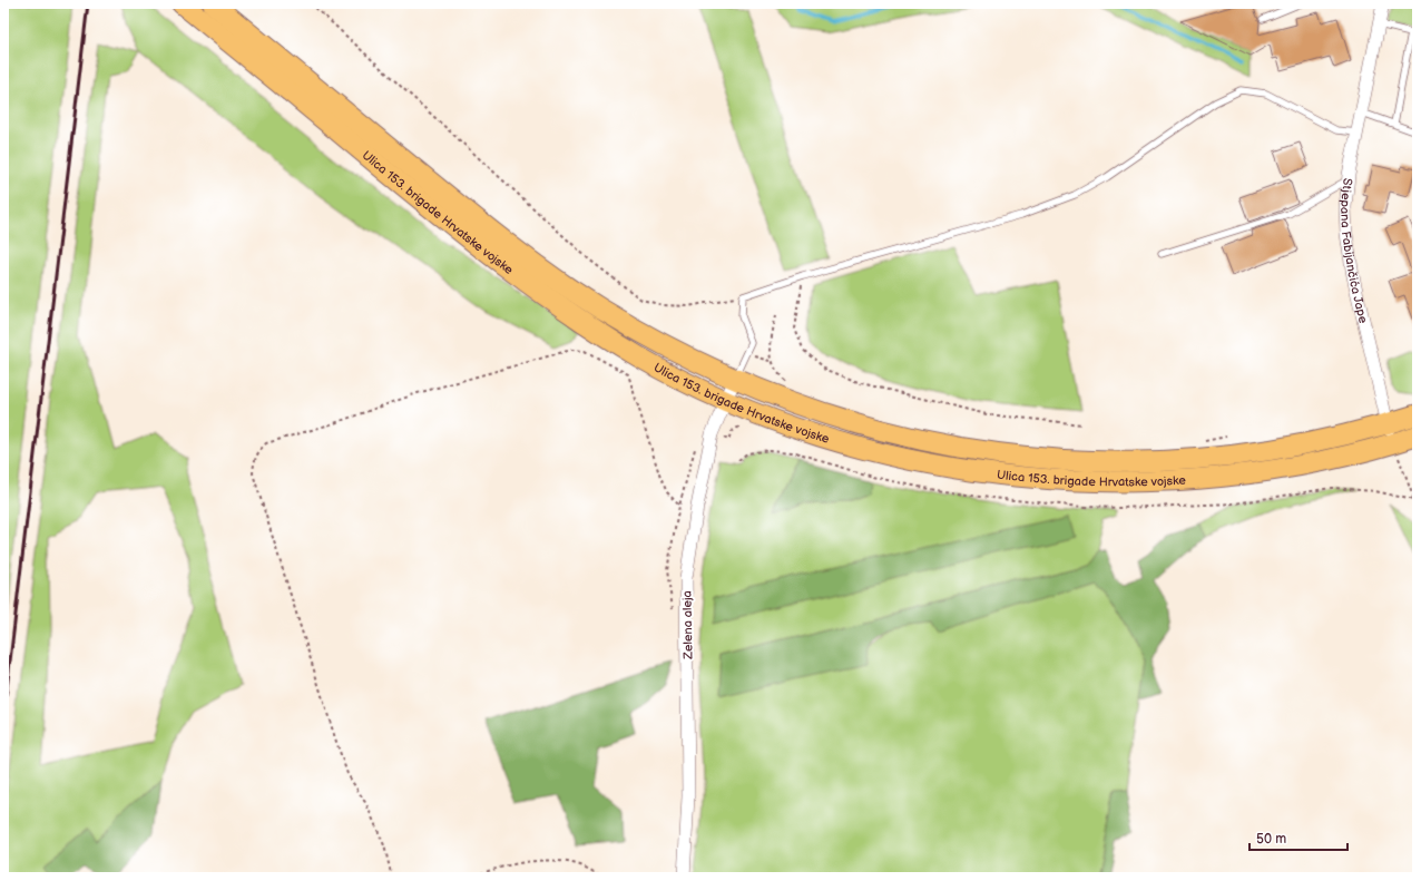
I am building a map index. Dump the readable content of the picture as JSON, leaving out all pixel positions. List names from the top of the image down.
{
  "streets": {
    "main road": ["Ulica 153. brigade Hrvatske vojske"],
    "street": ["Stjepana Fabijančića Jape", "Zelena aleja"]
  },
  "crossings": [
    ["Ulica 153. brigade Hrvatske vojske", "Stjepana Fabijančića Jape"],
    ["Ulica 153. brigade Hrvatske vojske", "Zelena aleja"]
  ],
  "scale_bar": "50 m"
}
